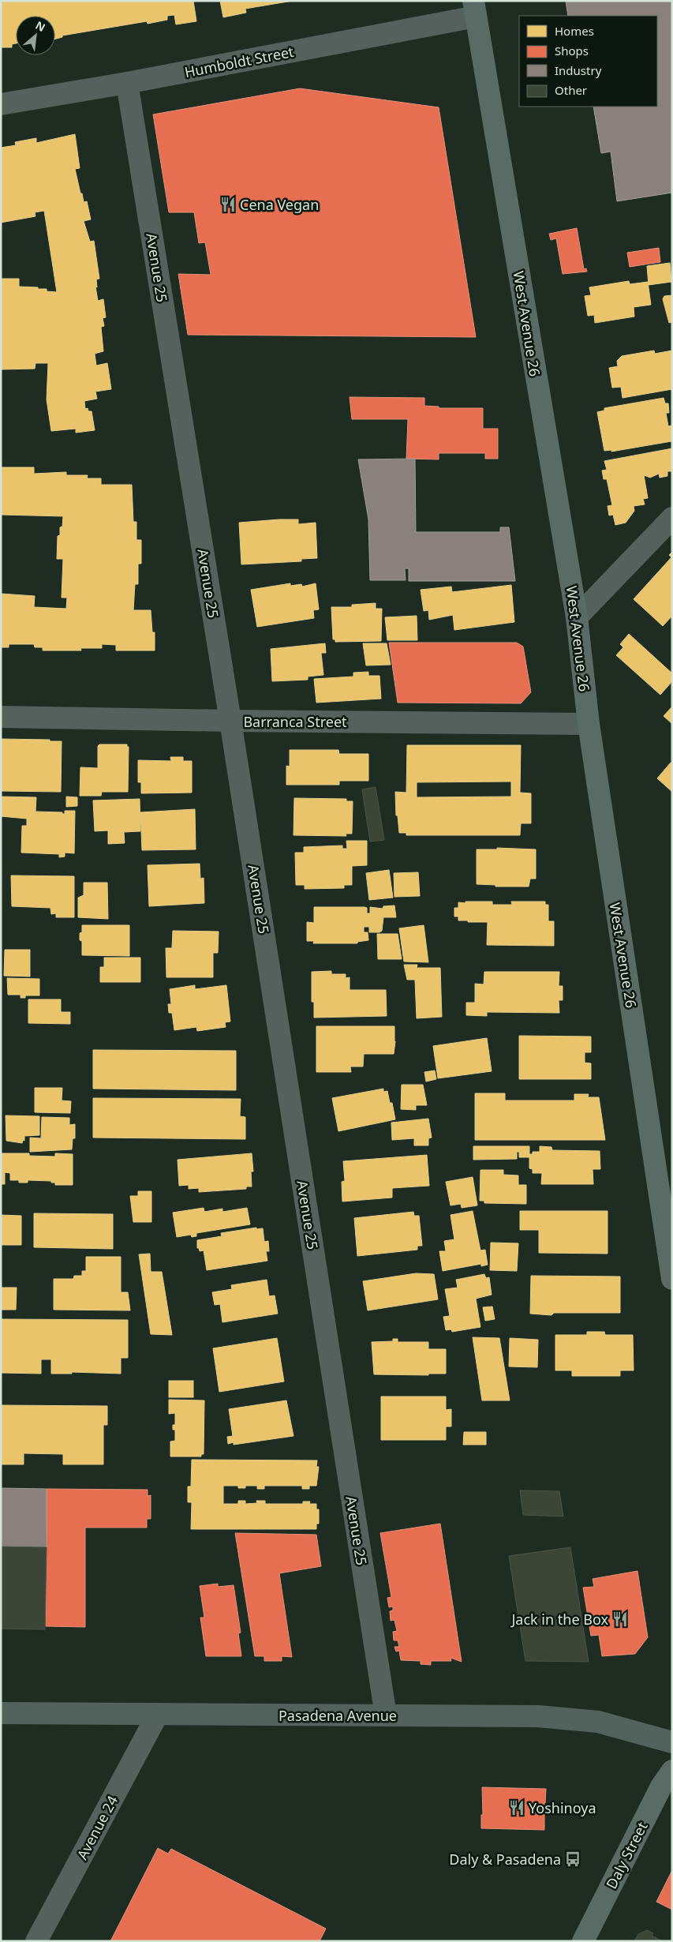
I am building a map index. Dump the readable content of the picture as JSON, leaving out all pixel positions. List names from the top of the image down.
{
  "streets": {
    "main road": ["West Avenue 26", "Pasadena Avenue", "Daly Street"],
    "street": [
      "Humboldt Street",
      "Avenue 25",
      "Barranca Street",
      "Avenue 24"
    ]
  },
  "crossings": [
    ["Humboldt Street", "Avenue 25"],
    ["Humboldt Street", "West Avenue 26"],
    ["Avenue 25", "Barranca Street"],
    ["Avenue 25", "Pasadena Avenue"],
    ["West Avenue 26", "Barranca Street"],
    ["Pasadena Avenue", "Avenue 24"]
  ],
  "places": {
    "restaurant": ["Cena Vegan", "Jack in the Box", "Yoshinoya"],
    "bus stop": ["Daly & Pasadena"]
  },
  "legend": [
    "Homes",
    "Shops",
    "Industry",
    "Other"
  ],
  "north": "top right"
}
